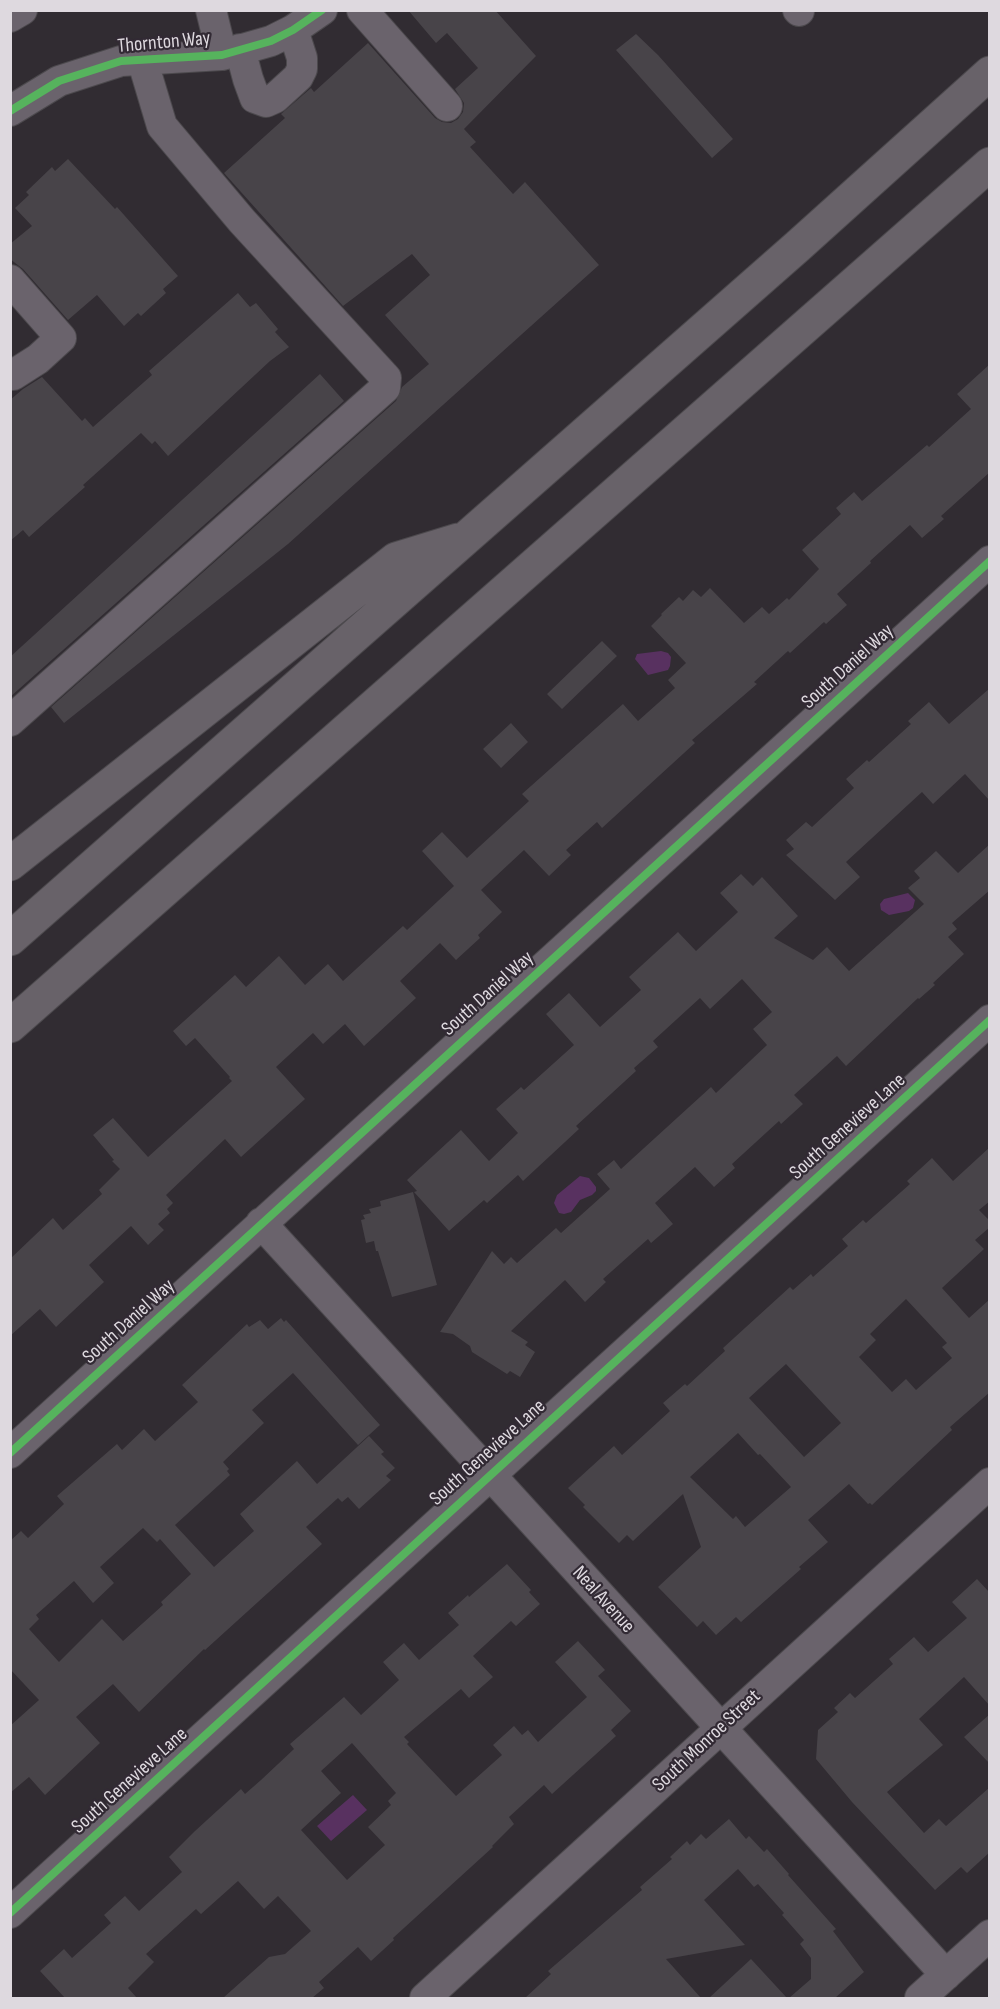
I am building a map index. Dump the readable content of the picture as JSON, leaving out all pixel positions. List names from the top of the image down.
{
  "streets": {
    "street": [
      "Thornton Way",
      "South Daniel Way",
      "South Genevieve Lane",
      "Neal Avenue",
      "South Monroe Street"
    ]
  },
  "crossings": [
    ["South Daniel Way", "Neal Avenue"],
    ["South Genevieve Lane", "Neal Avenue"],
    ["Neal Avenue", "South Monroe Street"]
  ]
}
